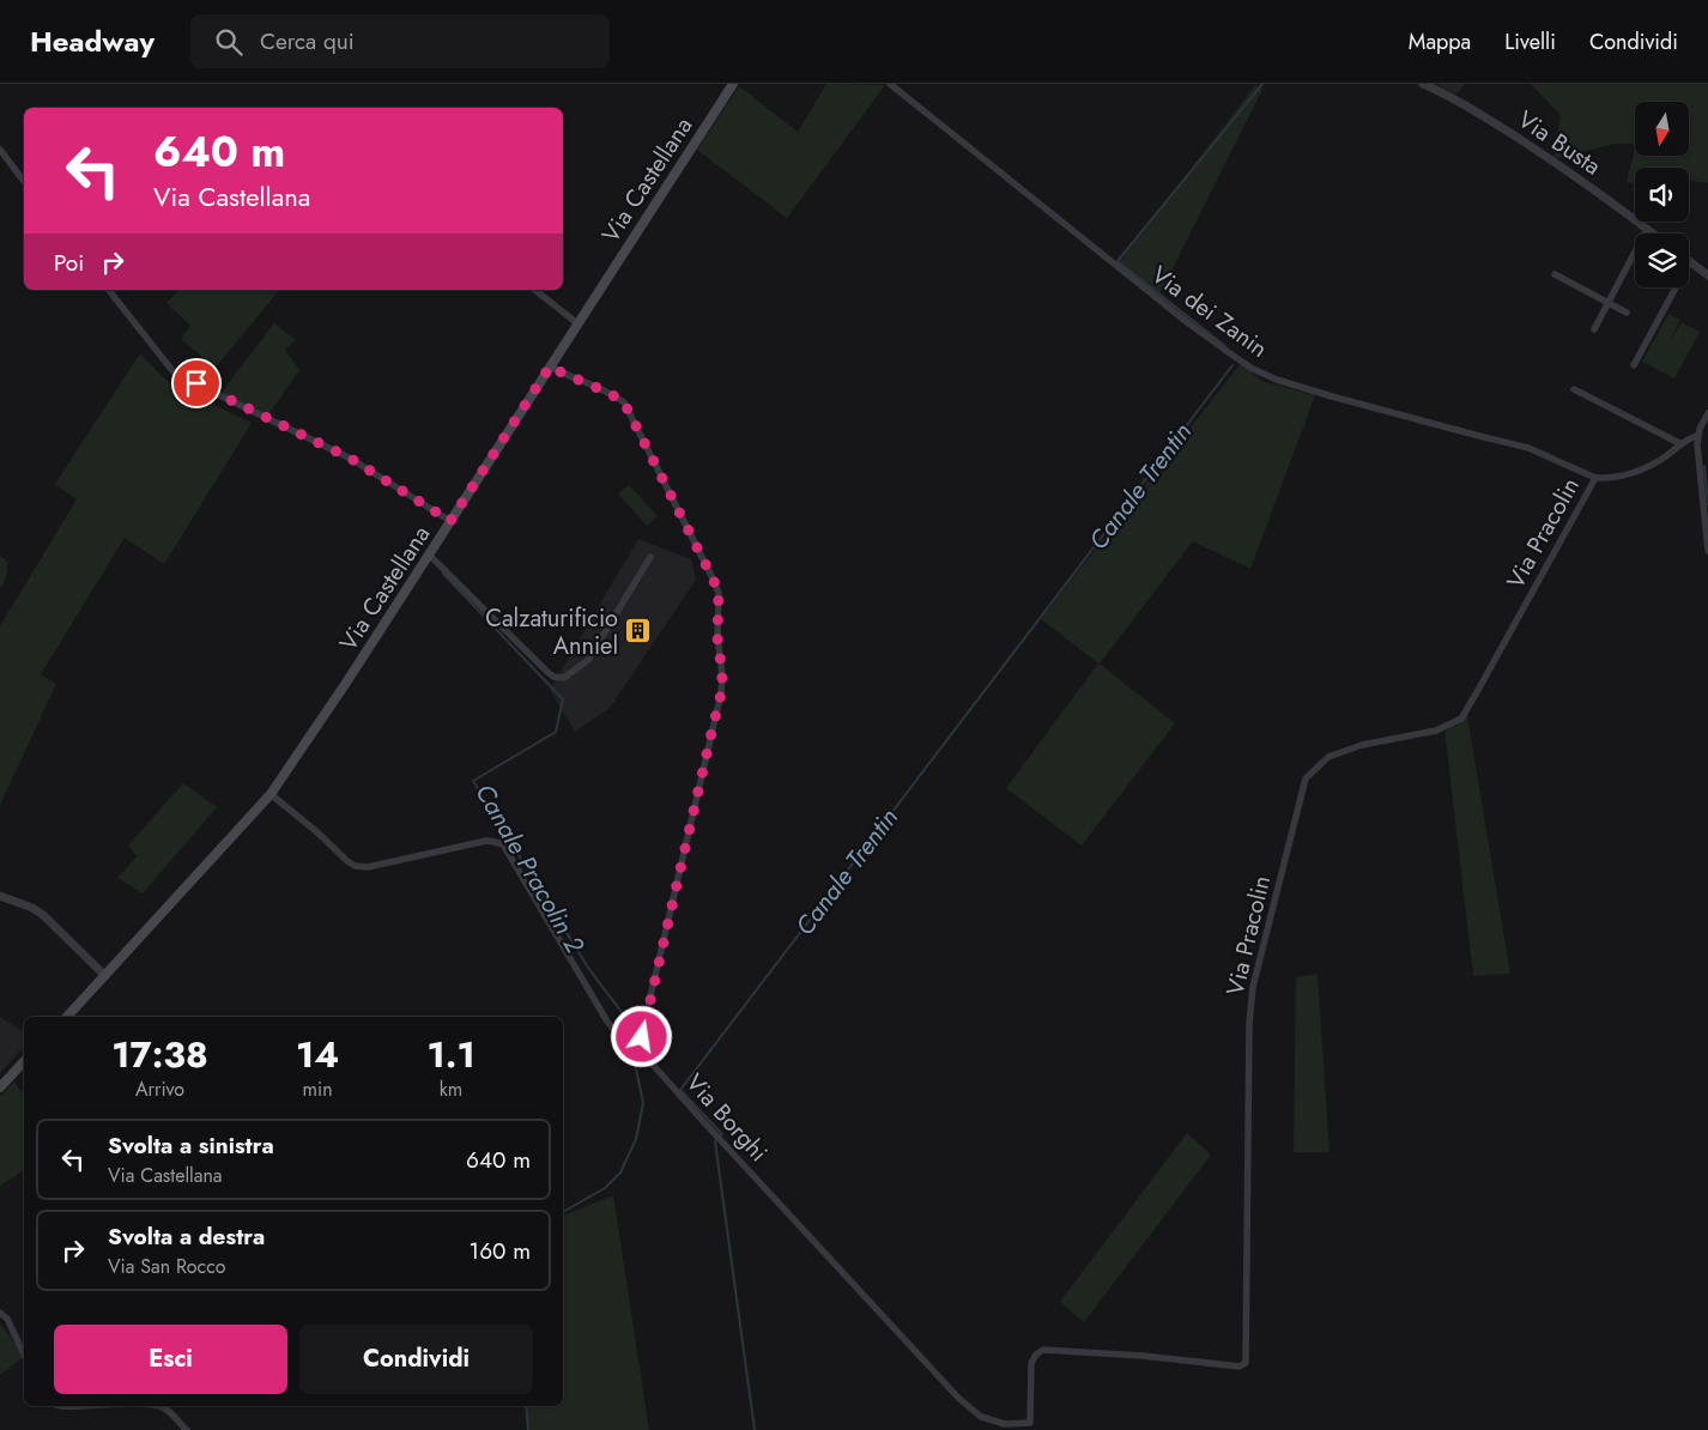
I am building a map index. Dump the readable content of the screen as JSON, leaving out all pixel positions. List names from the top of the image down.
{
  "streets": {
    "main road": ["Via Castellana"],
    "street": [
      "Via Busta",
      "Via dei Zanin",
      "Via Pracolin",
      "Via Borghi"
    ]
  },
  "crossings": [
    ["Via Castellana", "Via Borghi"],
    ["Via dei Zanin", "Via Pracolin"],
    ["Via Pracolin", "Via Borghi"]
  ],
  "water": ["Canale Trentin", "Canale Pracolin 2"],
  "places": {
    "building": ["Calzaturificio Anniel"]
  },
  "north": "bottom",
  "page": {
    "header": "Headway",
    "search": "Cerca qui",
    "nav": ["Mappa", "Livelli", "Condividi"],
    "turn": ["640 m", "Via Castellana"],
    "then": "Poi",
    "eta": [
      "17:38",
      "Arrivo",
      "14",
      "min",
      "1.1",
      "km"
    ],
    "list": [
      {
        "name": "Svolta a sinistra",
        "note": "Via Castellana",
        "value": "640 m"
      },
      {
        "name": "Svolta a destra",
        "note": "Via San Rocco",
        "value": "160 m"
      }
    ],
    "buttons": ["Esci", "Condividi"]
  }
}
